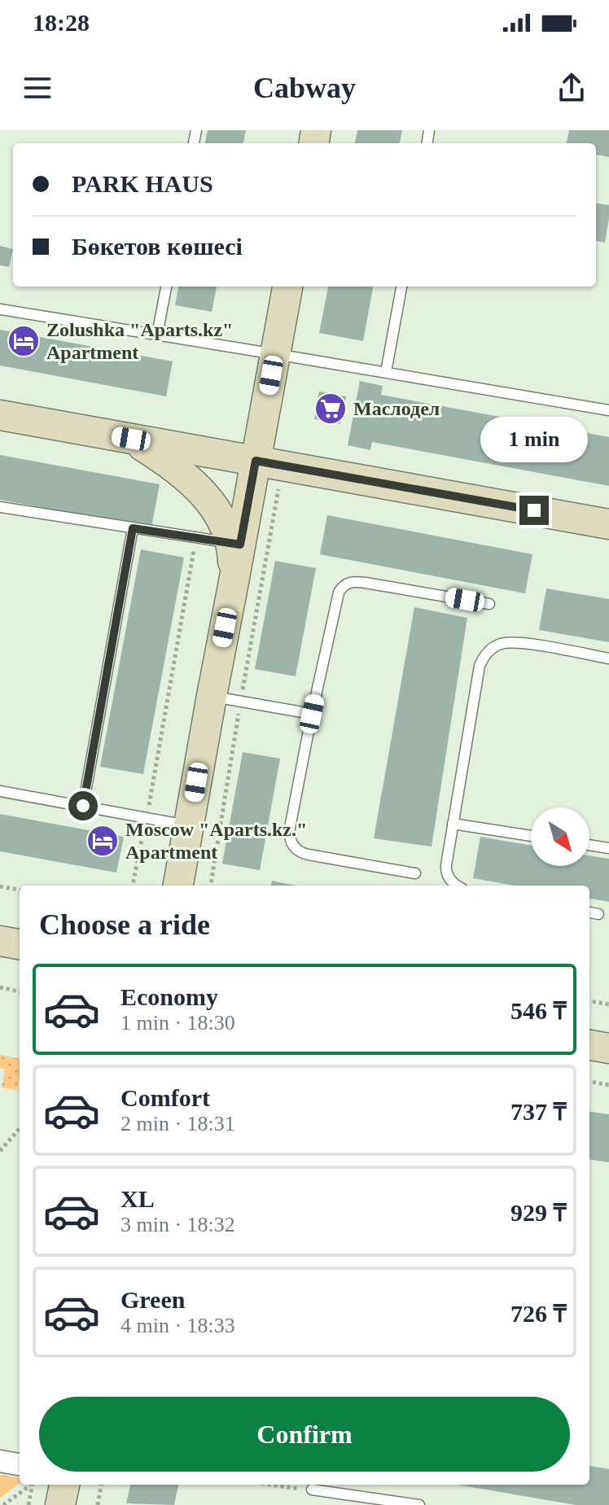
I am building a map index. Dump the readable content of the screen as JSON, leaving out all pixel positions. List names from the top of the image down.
{
  "places": {
    "hotel": ["Zolushka \"Aparts.kz\" Apartment", "Moscow \"Aparts.kz.\" Apartment"],
    "supermarket": ["Маслодел"]
  },
  "north": "bottom right",
  "page": {
    "status": "18:28",
    "header": "Cabway",
    "banner": ["PARK HAUS", "Бөкетов көшесі"],
    "bubble": "1 min",
    "heading": "Choose a ride",
    "list": [
      {
        "name": "Economy",
        "note": "1 min · 18:30",
        "value": "546 ₸"
      },
      {
        "name": "Comfort",
        "note": "2 min · 18:31",
        "value": "737 ₸"
      },
      {
        "name": "XL",
        "note": "3 min · 18:32",
        "value": "929 ₸"
      },
      {
        "name": "Green",
        "note": "4 min · 18:33",
        "value": "726 ₸"
      }
    ],
    "buttons": "Confirm"
  }
}
